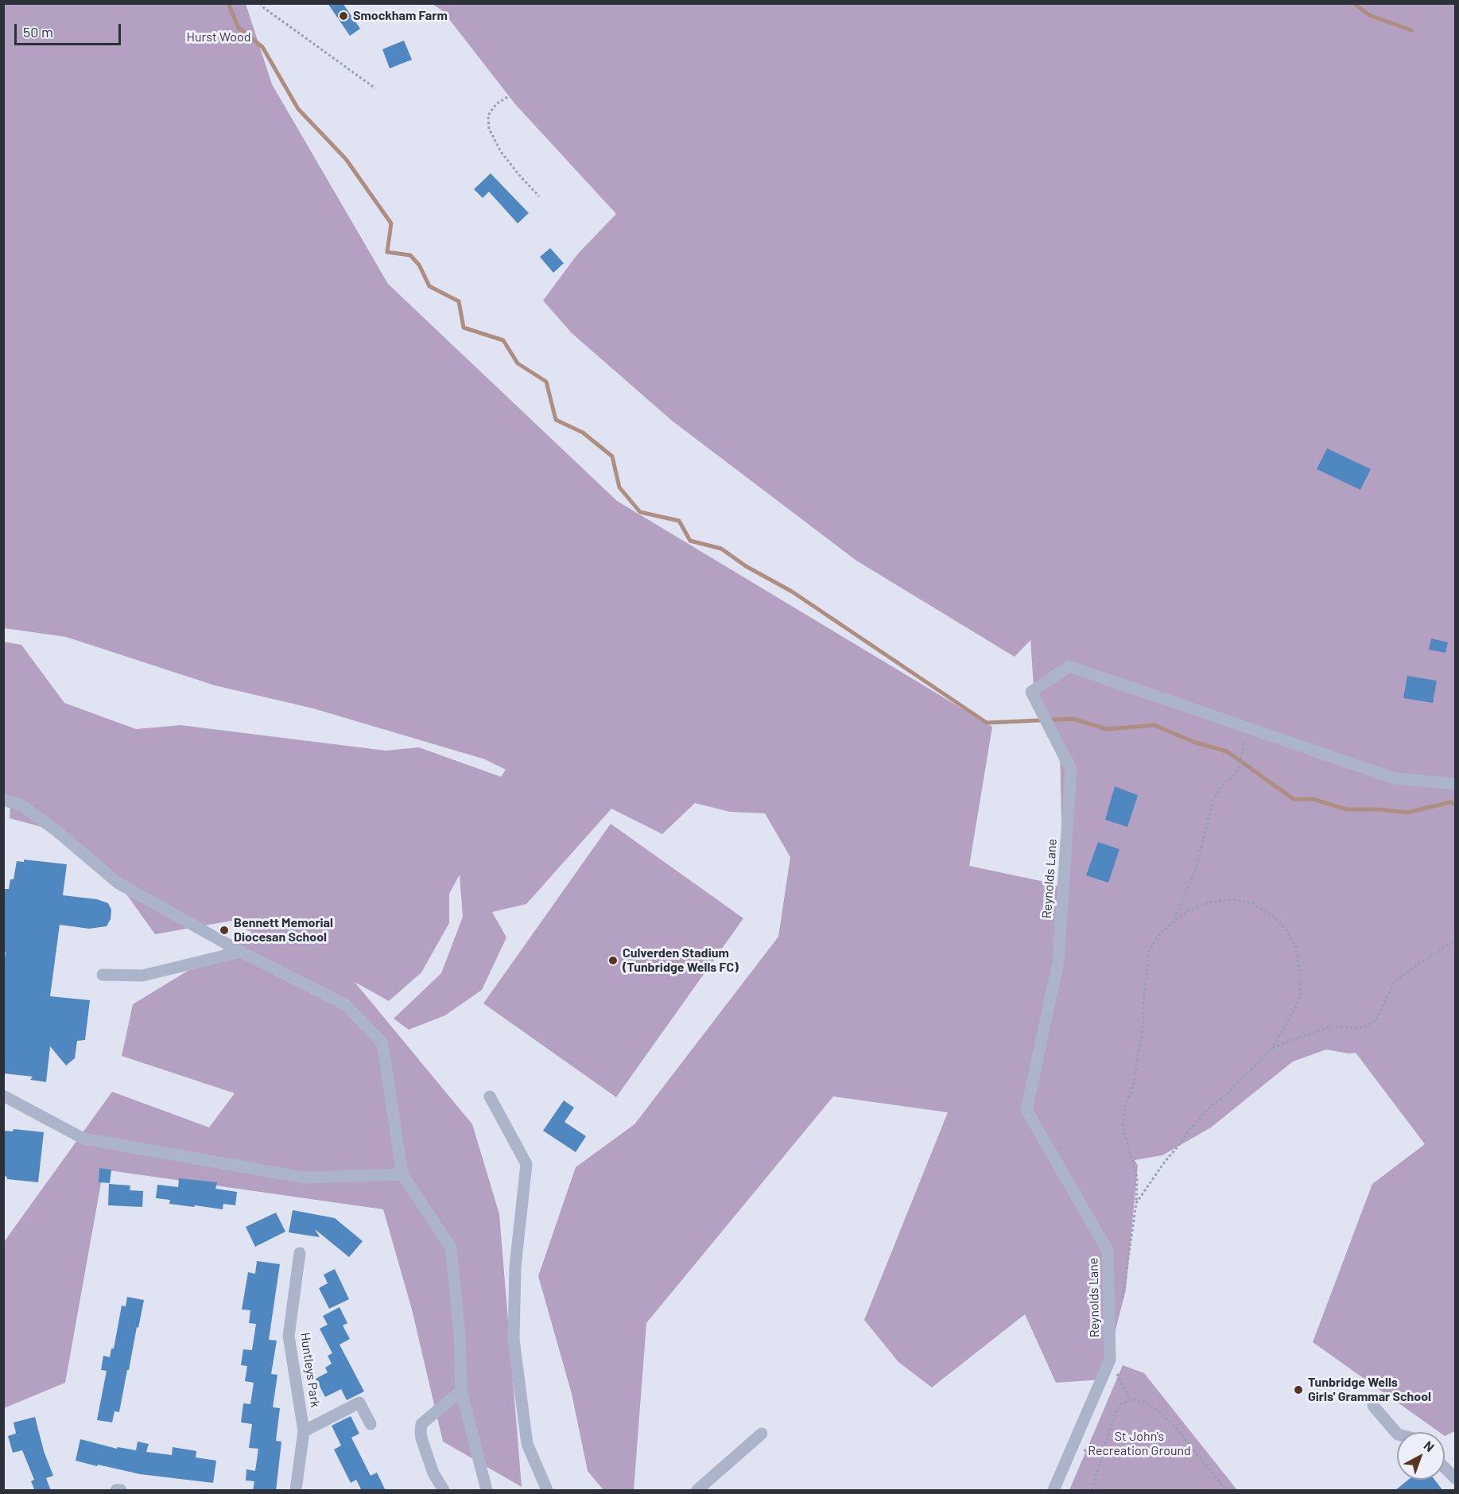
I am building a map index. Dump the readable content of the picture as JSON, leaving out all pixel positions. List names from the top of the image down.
{
  "streets": {
    "street": ["Reynolds Lane", "Huntleys Park"]
  },
  "parks": ["Hurst Wood", "St John's Recreation Ground"],
  "places": [
    "Smockham Farm",
    "Bennett Memorial Diocesan School",
    "Culverden Stadium (Tunbridge Wells FC)",
    "Tunbridge Wells Girls' Grammar School"
  ],
  "scale_bar": "50 m",
  "north": "top right"
}
